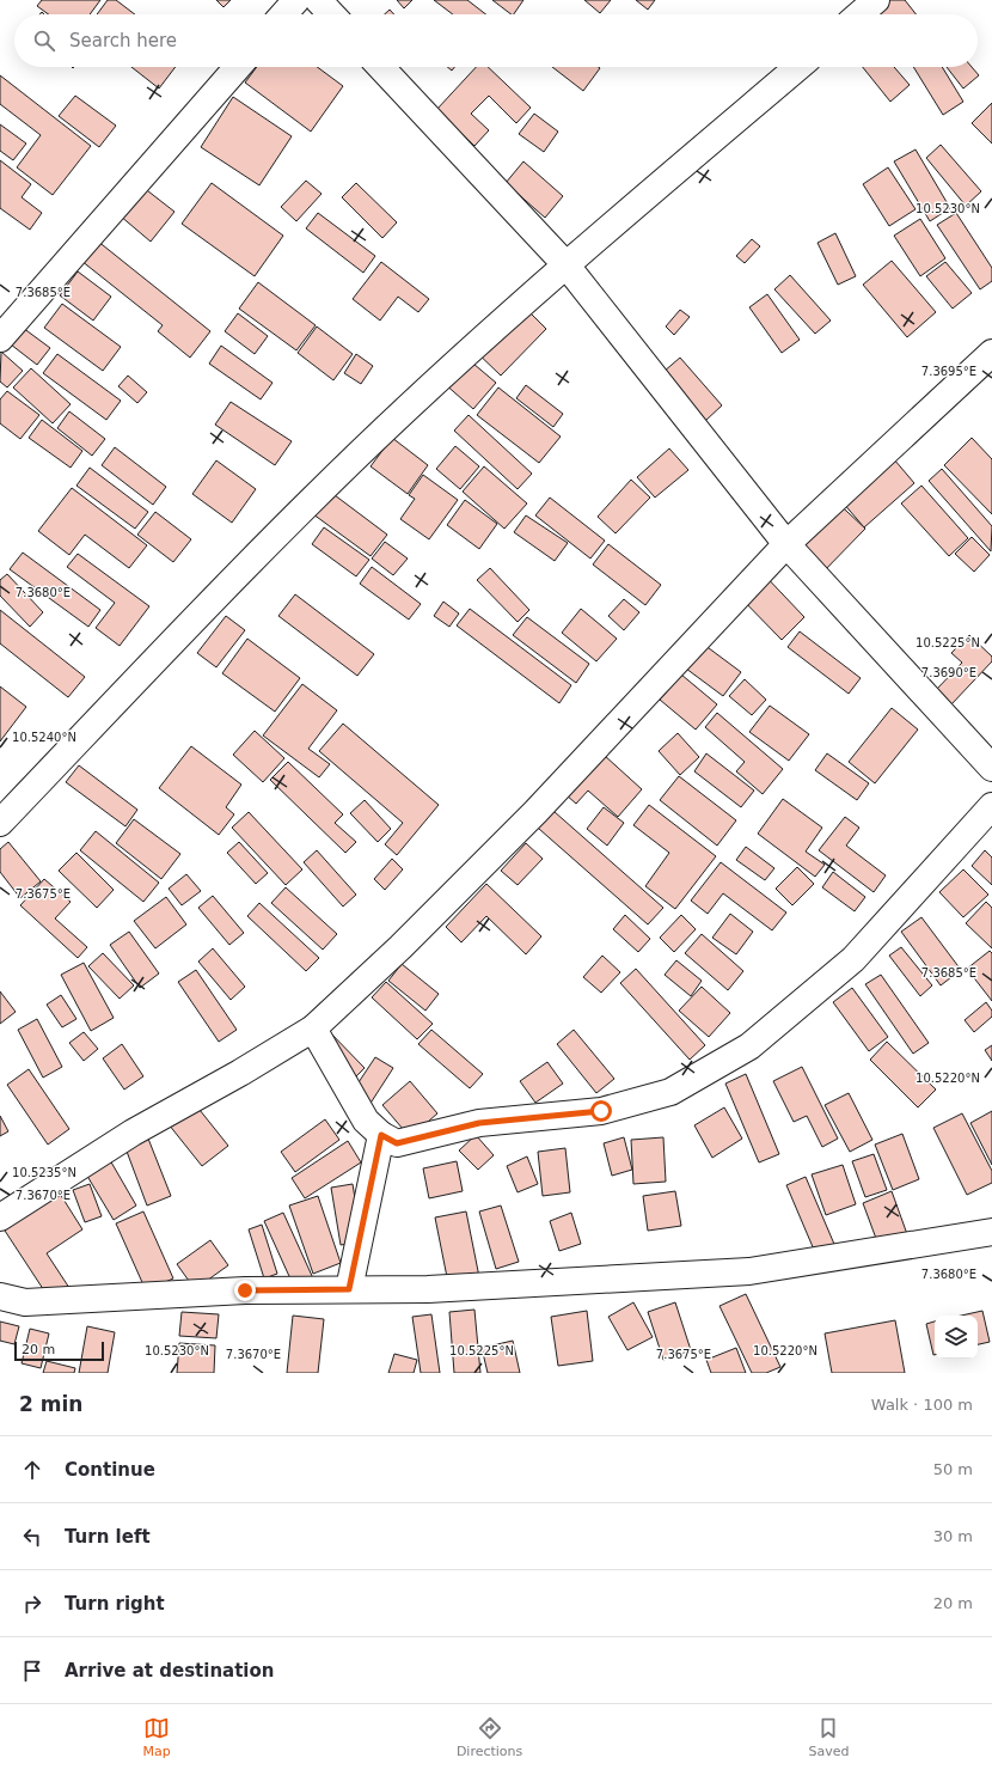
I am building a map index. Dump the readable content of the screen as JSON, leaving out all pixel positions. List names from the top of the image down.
{
  "scale_bar": "20 m",
  "page": {
    "search": "Search here",
    "scale": "20 m",
    "heading": ["2 min", "Walk · 100 m"],
    "list": [
      ["Continue", "50 m"],
      ["Turn left", "30 m"],
      ["Turn right", "20 m"],
      "Arrive at destination"
    ],
    "nav": ["Map", "Directions", "Saved"]
  },
  "coordinates": [
    "10.5230°N",
    "7.3685°E",
    "7.3695°E",
    "7.3680°E",
    "10.5225°N",
    "7.3690°E",
    "10.5240°N",
    "7.3675°E",
    "10.5220°N",
    "10.5235°N",
    "7.3670°E"
  ]
}
